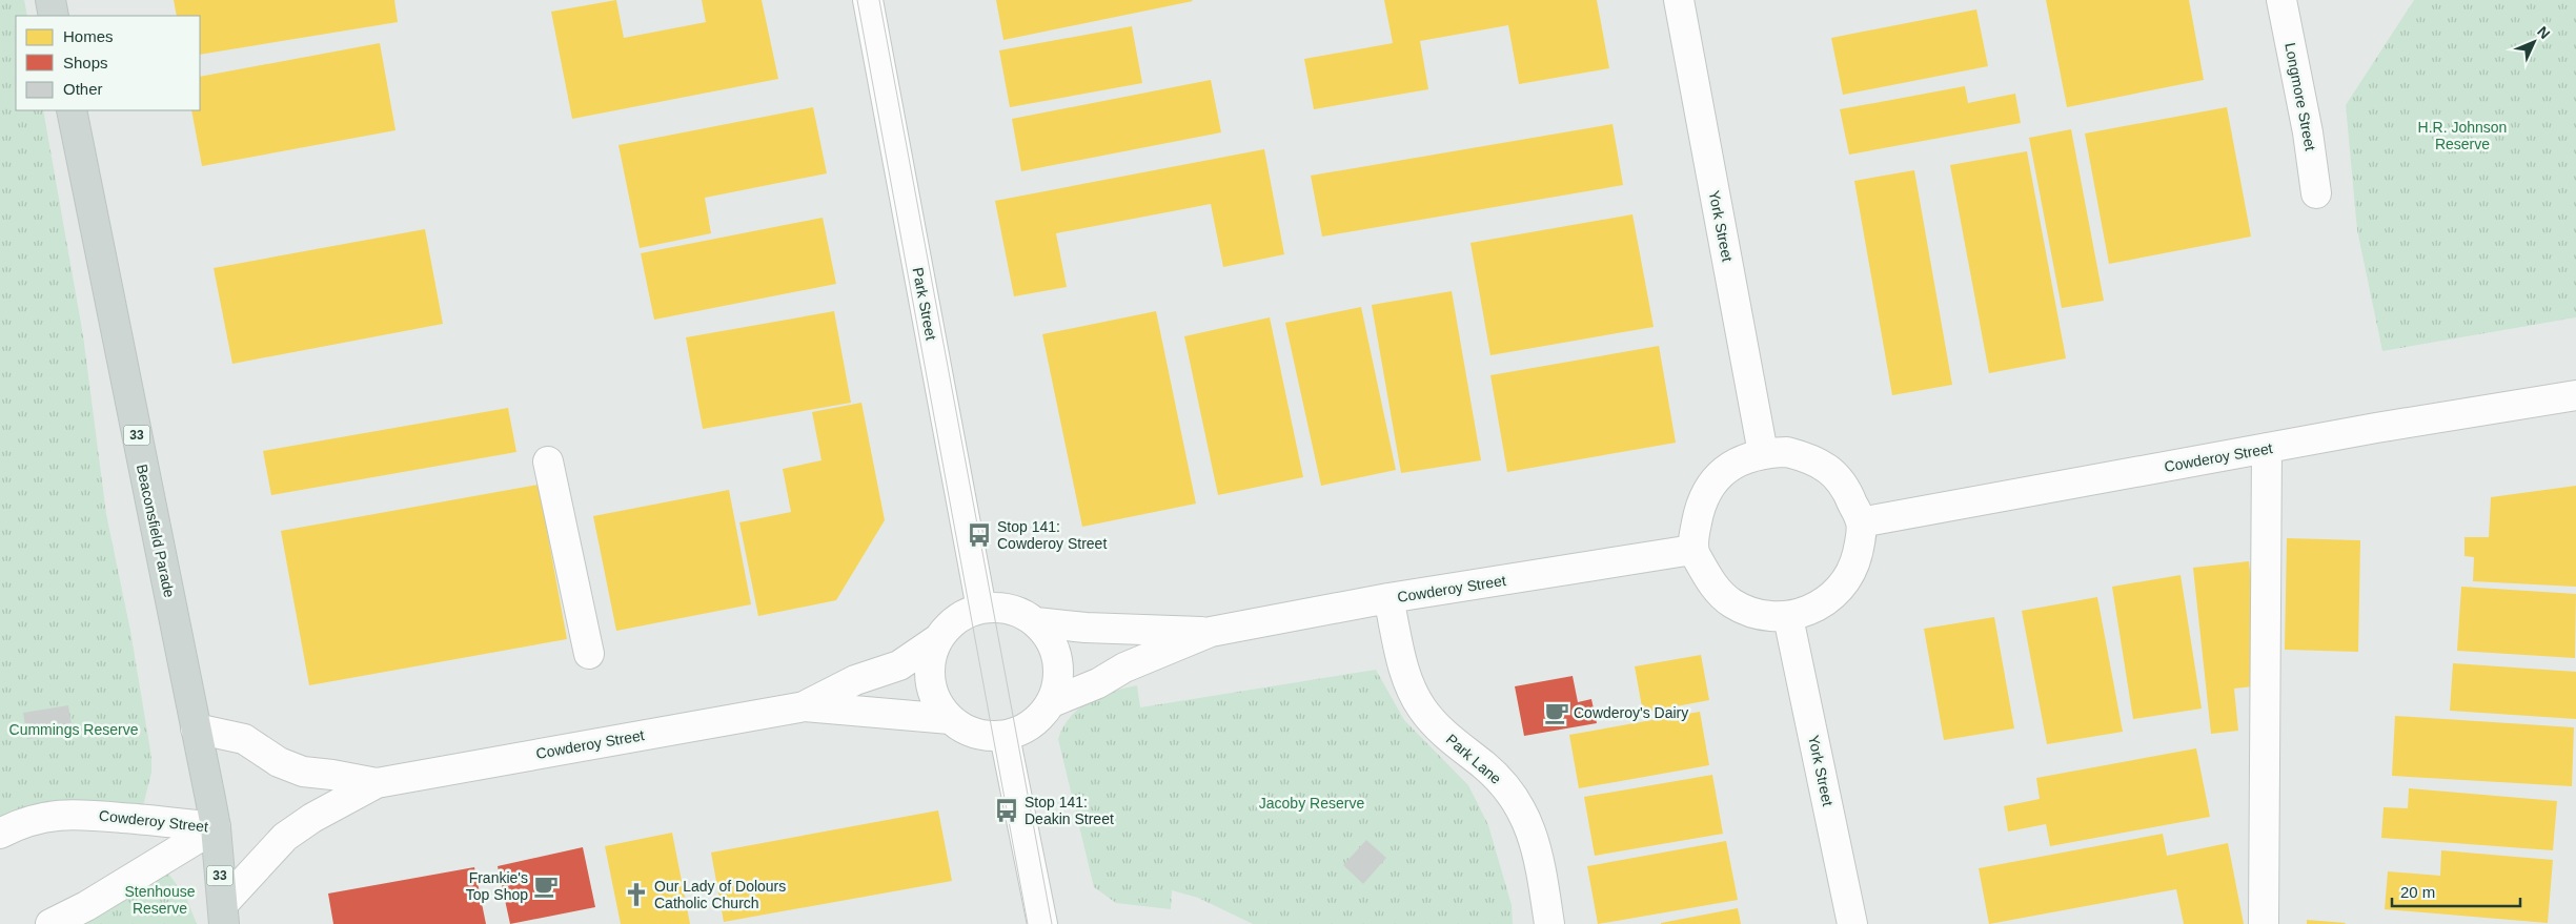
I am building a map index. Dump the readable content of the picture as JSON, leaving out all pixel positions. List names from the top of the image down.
{
  "streets": {
    "main road": ["33", "Beaconsfield Parade"],
    "street": [
      "Longmore Street",
      "York Street",
      "Park Street",
      "Cowderoy Street",
      "Park Lane"
    ]
  },
  "crossings": [
    ["York Street", "Cowderoy Street"],
    ["Park Street", "Cowderoy Street"],
    ["Cowderoy Street", "Beaconsfield Parade"],
    ["Cowderoy Street", "Park Lane"]
  ],
  "parks": [
    "H.R. Johnson Reserve",
    "Cummings Reserve",
    "Jacoby Reserve",
    "Stenhouse Reserve"
  ],
  "places": {
    "bus stop": ["Stop 141: Cowderoy Street", "Stop 141: Deakin Street"],
    "cafe": ["Cowderoy's Dairy", "Frankie's Top Shop"],
    "church": ["Our Lady of Dolours Catholic Church"]
  },
  "legend": ["Homes", "Shops", "Other"],
  "scale_bar": "20 m",
  "north": "top right"
}
